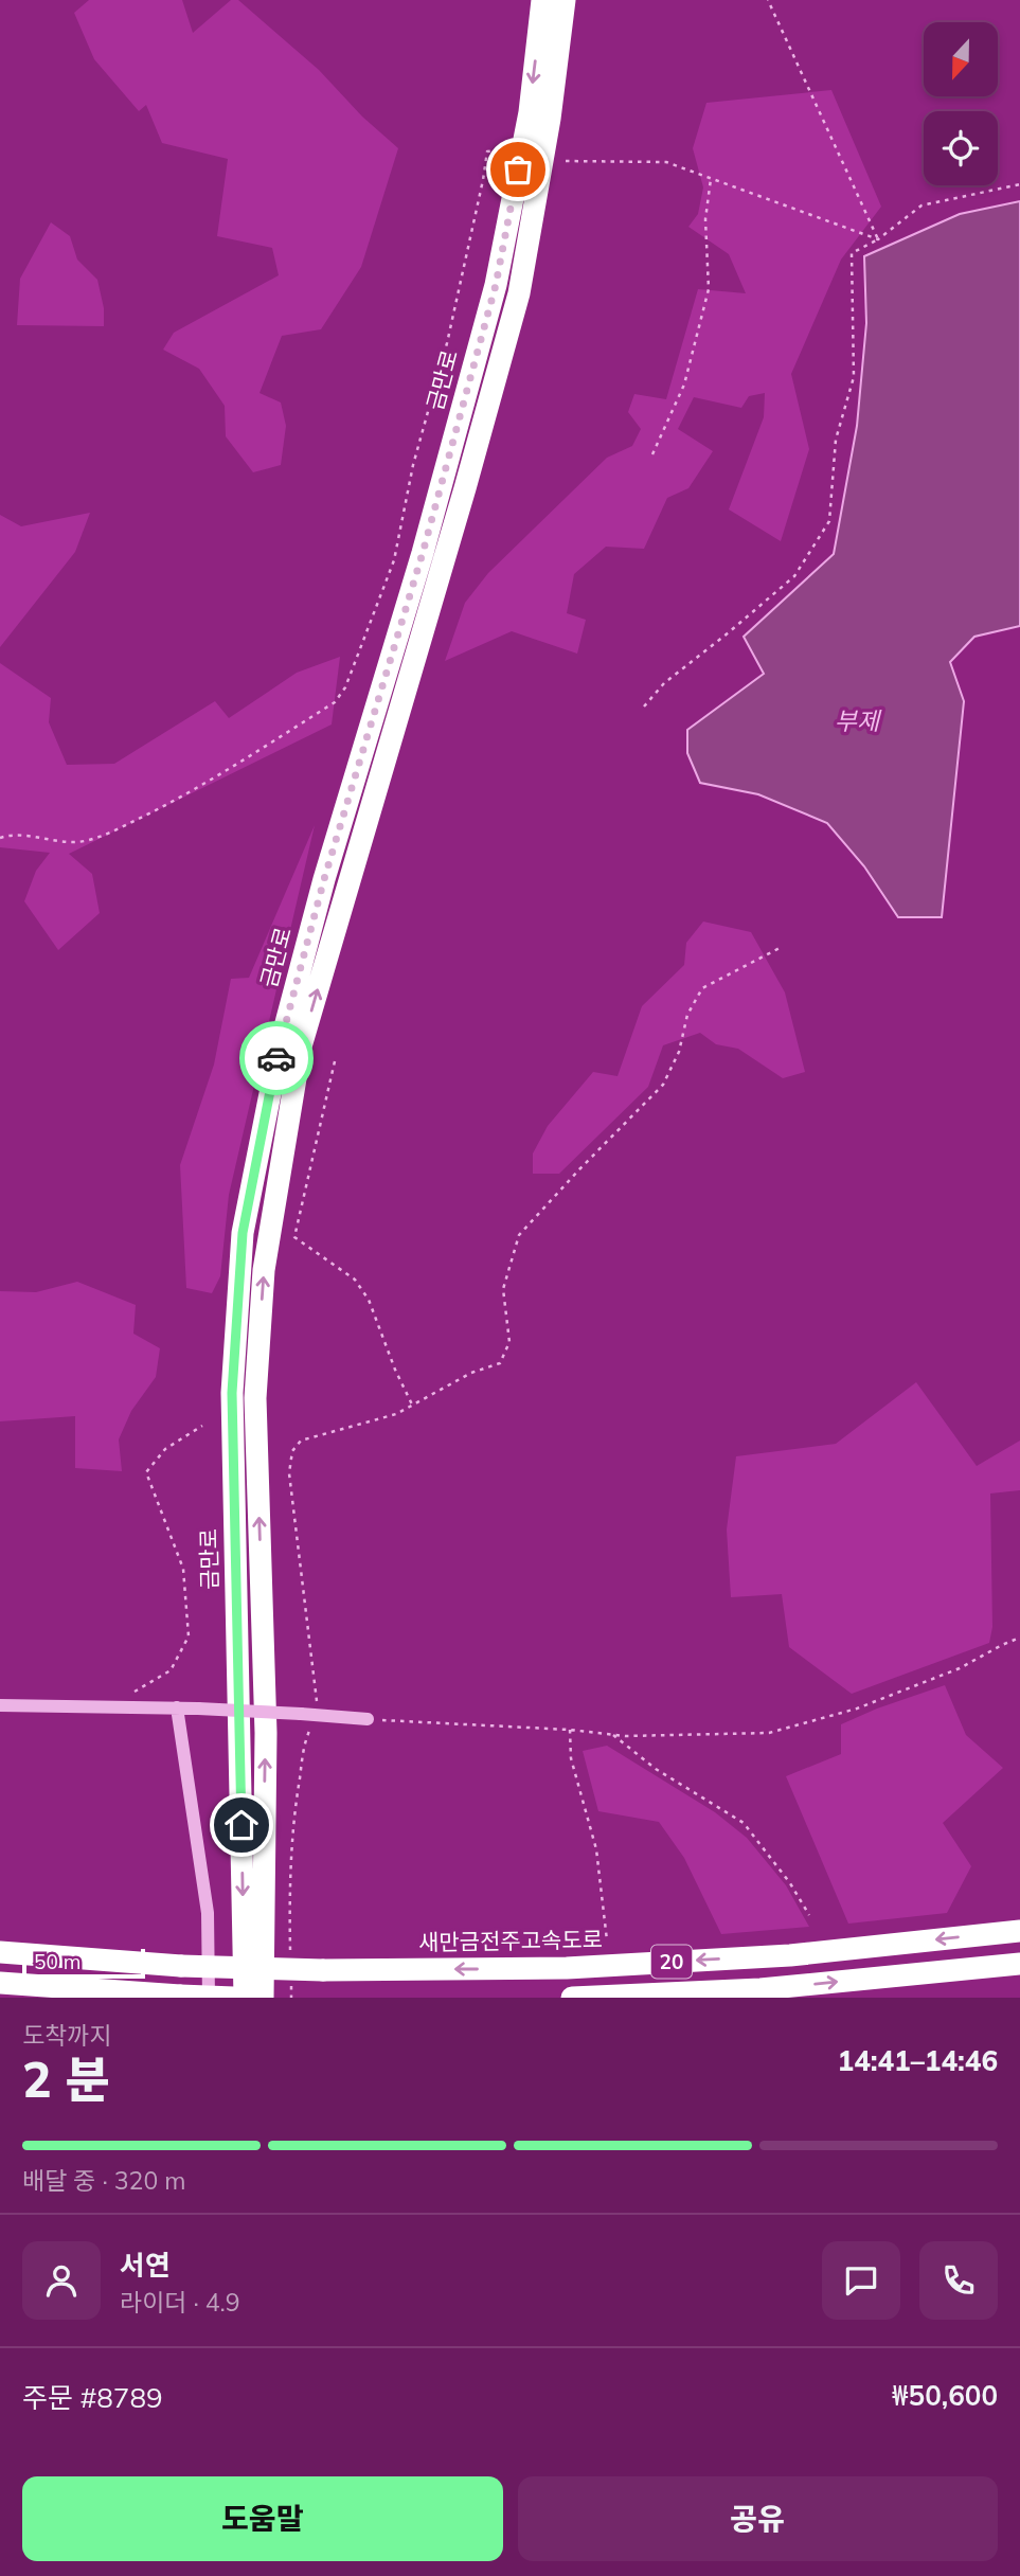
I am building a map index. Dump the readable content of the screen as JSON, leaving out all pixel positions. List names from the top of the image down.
{
  "streets": {
    "highway": ["금만로", "새만금전주고속도로", "20"]
  },
  "water": ["부제"],
  "scale_bar": "50 m",
  "north": "bottom",
  "page": {
    "scale": "50 m",
    "heading": ["2 분", "도착까지", "14:41–14:46"],
    "panel": [
      "서연",
      "라이더 · 4.9",
      "주문 #8789",
      "₩50,600"
    ],
    "bar": "배달 중 · 320 m",
    "buttons": ["도움말", "공유"]
  }
}
